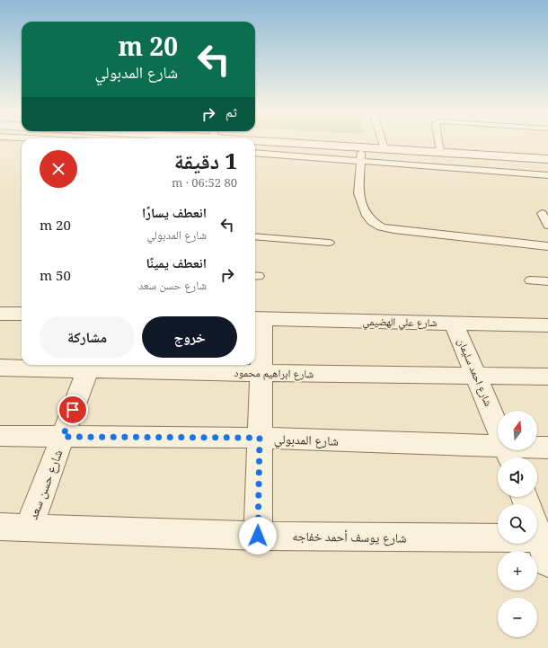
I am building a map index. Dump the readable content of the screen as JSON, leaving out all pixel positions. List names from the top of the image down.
{
  "streets": {
    "street": [
      "شارع علي الهضيمي",
      "شارع احمد سليمان",
      "شارع ابراهيم محمود",
      "شارع المدبولي",
      "شارع حسن سعد",
      "شارع يوسف أحمد خفاجه"
    ]
  },
  "crossings": [
    ["شارع علي الهضيمي", "شارع احمد سليمان"],
    ["شارع احمد سليمان", "شارع ابراهيم محمود"],
    ["شارع ابراهيم محمود", "شارع حسن سعد"],
    ["شارع المدبولي", "شارع حسن سعد"],
    ["شارع حسن سعد", "شارع يوسف أحمد خفاجه"]
  ],
  "north": "top",
  "page": {
    "turn": ["20 m", "شارع المدبولي"],
    "then": "ثم",
    "heading": ["1 دقيقة", "80 m · 06:52"],
    "list": [
      {
        "name": "انعطف يسارًا",
        "note": "شارع المدبولي",
        "value": "20 m"
      },
      {
        "name": "انعطف يمينًا",
        "note": "شارع حسن سعد",
        "value": "50 m"
      }
    ],
    "buttons": ["خروج", "مشاركة"],
    "map_buttons": ["+", "−"]
  }
}
